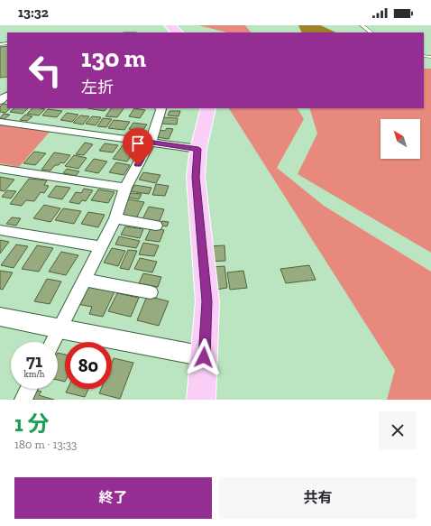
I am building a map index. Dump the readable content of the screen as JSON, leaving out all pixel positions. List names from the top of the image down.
{
  "north": "top left",
  "page": {
    "status": "13:32",
    "turn": ["130 m", "左折"],
    "speed": "71 km/h",
    "limit": "80",
    "heading": ["1 分", "180 m · 13:33"],
    "buttons": ["終了", "共有"]
  }
}
